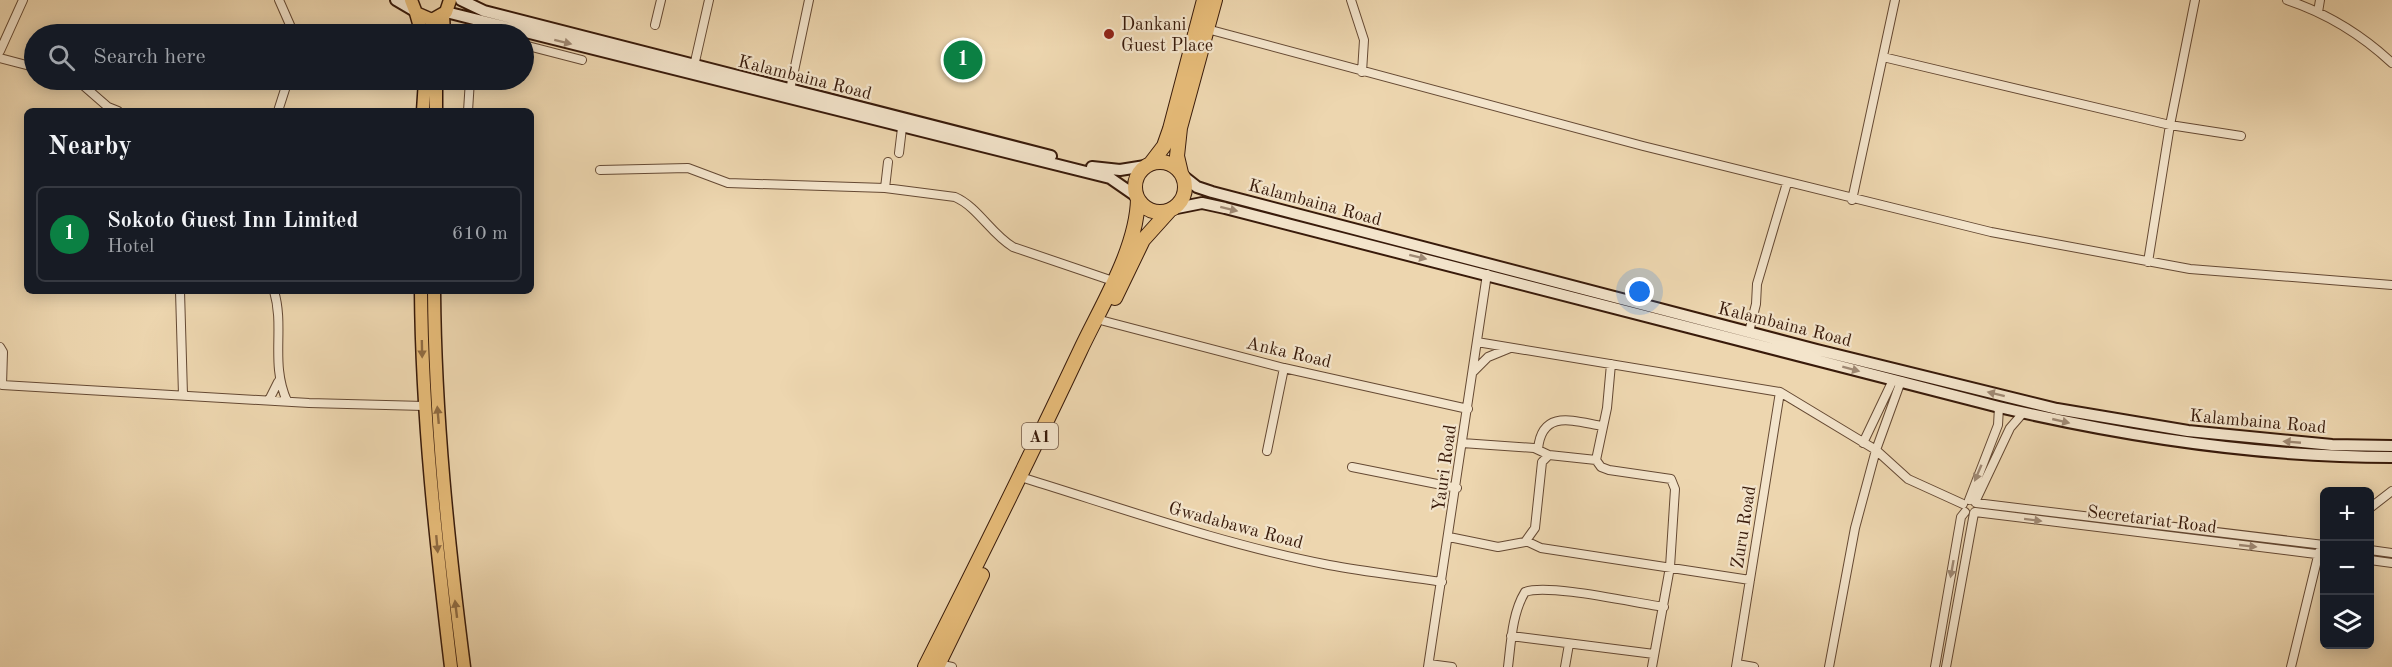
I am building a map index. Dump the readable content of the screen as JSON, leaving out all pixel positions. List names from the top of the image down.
{
  "streets": {
    "highway": ["A1"],
    "main road": ["Kalambaina Road"],
    "street": [
      "Anka Road",
      "Yauri Road",
      "Secretariat Road",
      "Gwadabawa Road",
      "Zuru Road"
    ]
  },
  "crossings": [
    ["Kalambaina Road", "A1"],
    ["Anka Road", "A1"],
    ["Anka Road", "Yauri Road"],
    ["A1", "Gwadabawa Road"],
    ["Yauri Road", "Gwadabawa Road"]
  ],
  "places": ["Dankani Guest Place"],
  "page": {
    "search": "Search here",
    "pins": "1",
    "heading": "Nearby",
    "list": [
      {
        "mark": "1",
        "name": "Sokoto Guest Inn Limited",
        "note": "Hotel",
        "value": "610 m"
      }
    ],
    "map_buttons": ["+", "−"]
  }
}
